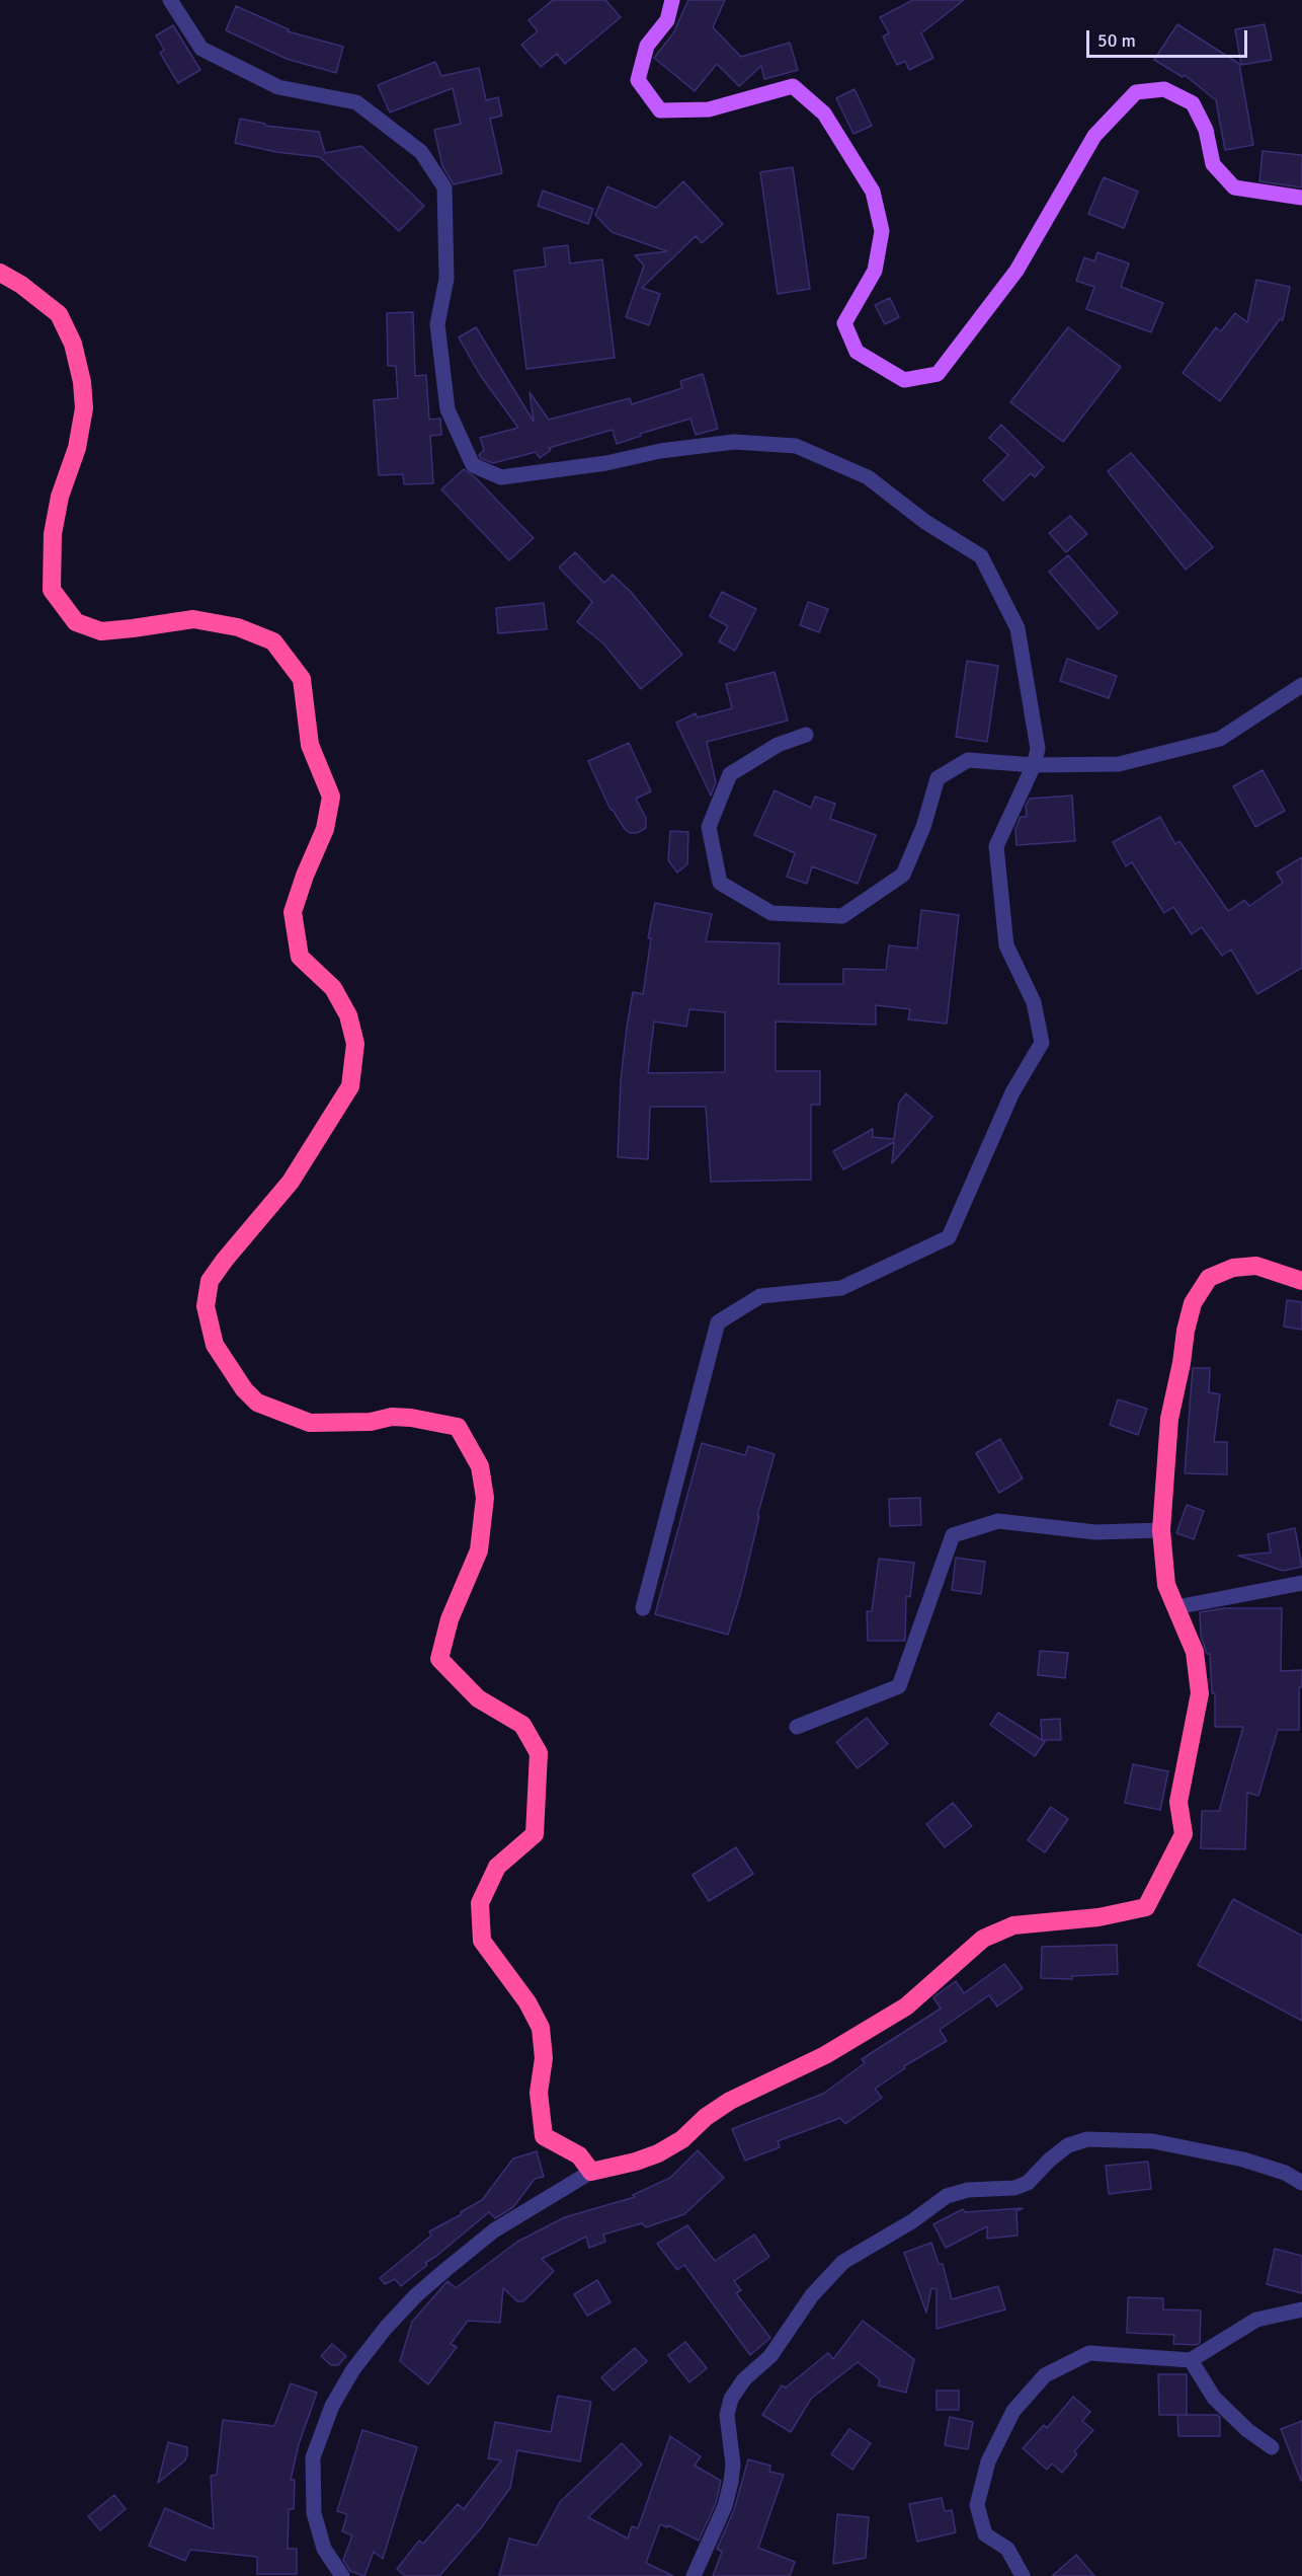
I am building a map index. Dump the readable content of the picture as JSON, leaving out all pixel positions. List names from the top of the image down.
{
  "scale_bar": "50 m"
}
